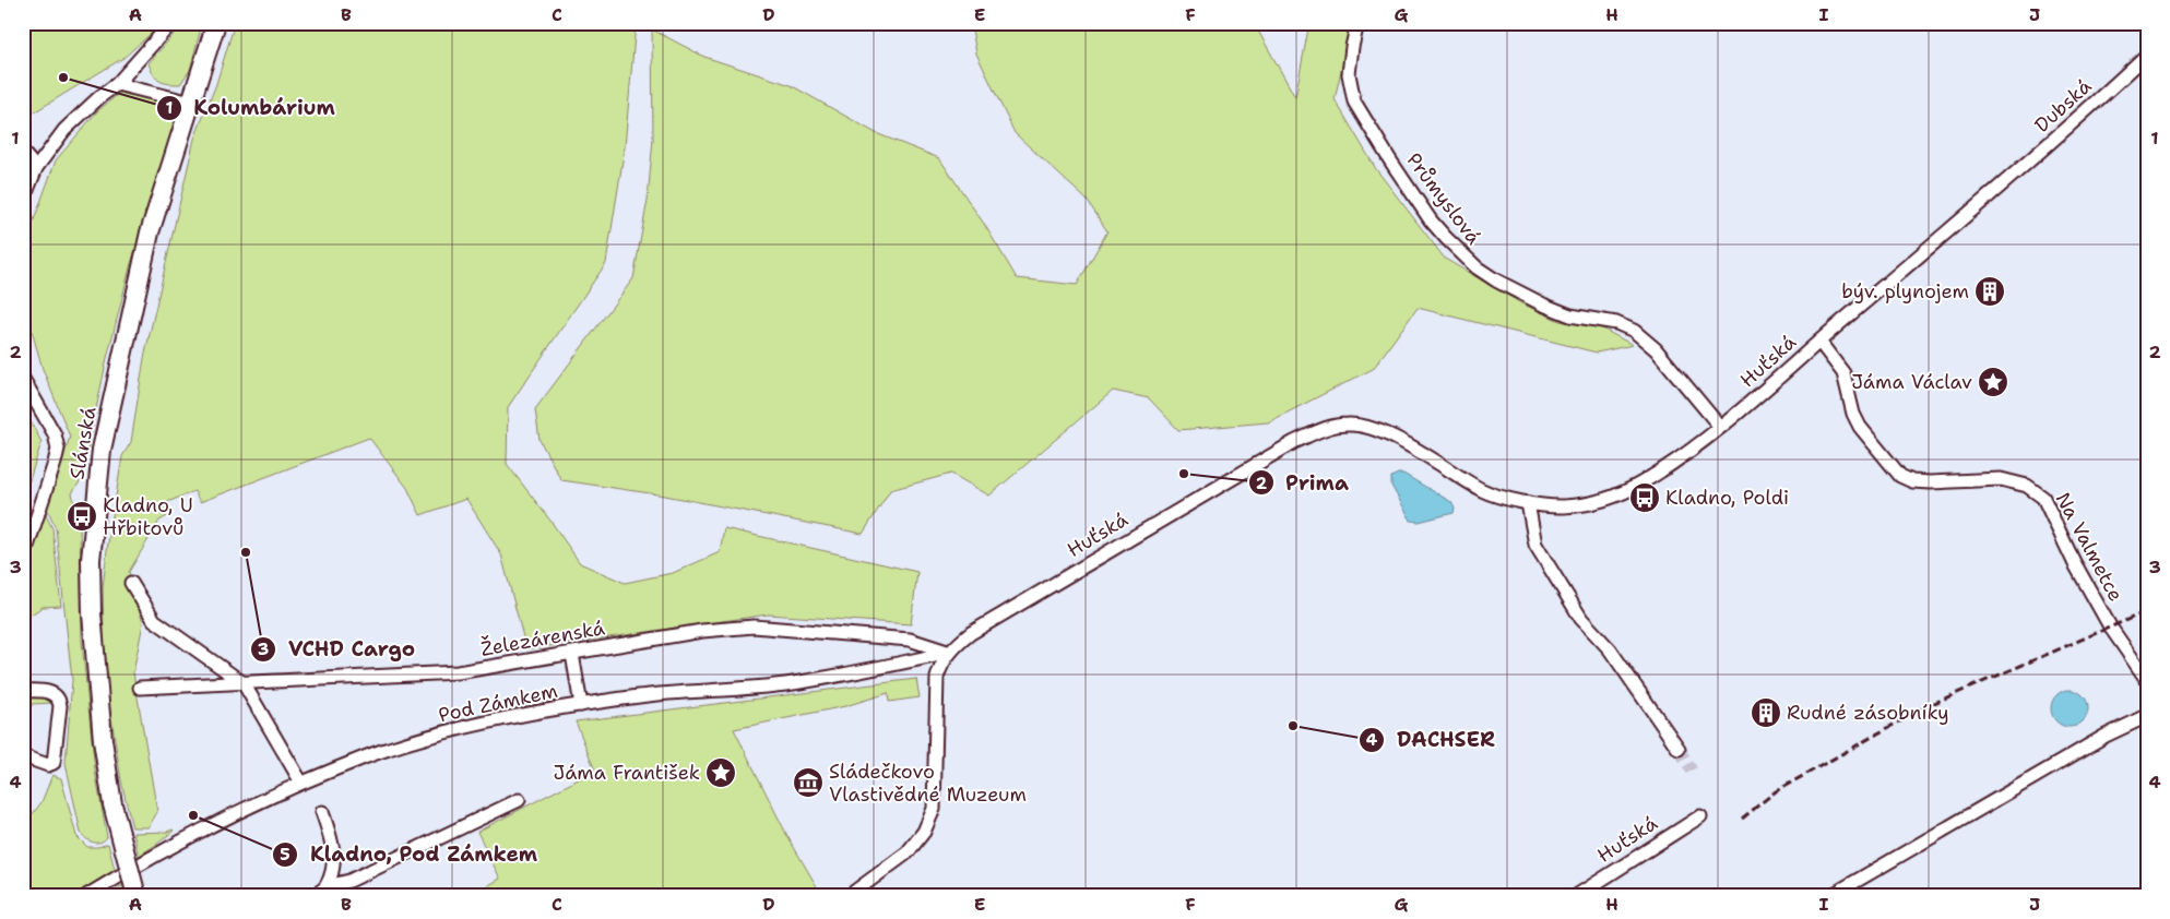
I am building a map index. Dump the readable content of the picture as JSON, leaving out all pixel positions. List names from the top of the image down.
{
  "streets": {
    "main road": ["Slánská"],
    "street": [
      "Dubská",
      "Průmyslová",
      "Huťská",
      "Na Valmetce",
      "Železárenská",
      "Pod Zámkem"
    ]
  },
  "crossings": [
    ["Dubská", "Huťská"],
    ["Průmyslová", "Huťská"],
    ["Huťská", "Na Valmetce"],
    ["Huťská", "Železárenská"],
    ["Huťská", "Pod Zámkem"],
    ["Železárenská", "Pod Zámkem"]
  ],
  "places": {
    "other": [
      "Kolumbárium",
      "Prima",
      "VCHD Cargo",
      "DACHSER",
      "Kladno, Pod Zámkem"
    ],
    "building": ["býv. plynojem", "Rudné zásobníky"],
    "place": ["Jáma Václav", "Jáma František"],
    "bus stop": ["Kladno, Poldi", "Kladno, U Hřbitovů"],
    "museum": ["Sládečkovo Vlastivědné Muzeum"]
  },
  "grid": {
    "columns": [
      "A",
      "B",
      "C",
      "D",
      "E",
      "F",
      "G",
      "H",
      "I",
      "J"
    ],
    "rows": [
      "1",
      "2",
      "3",
      "4"
    ]
  }
}
